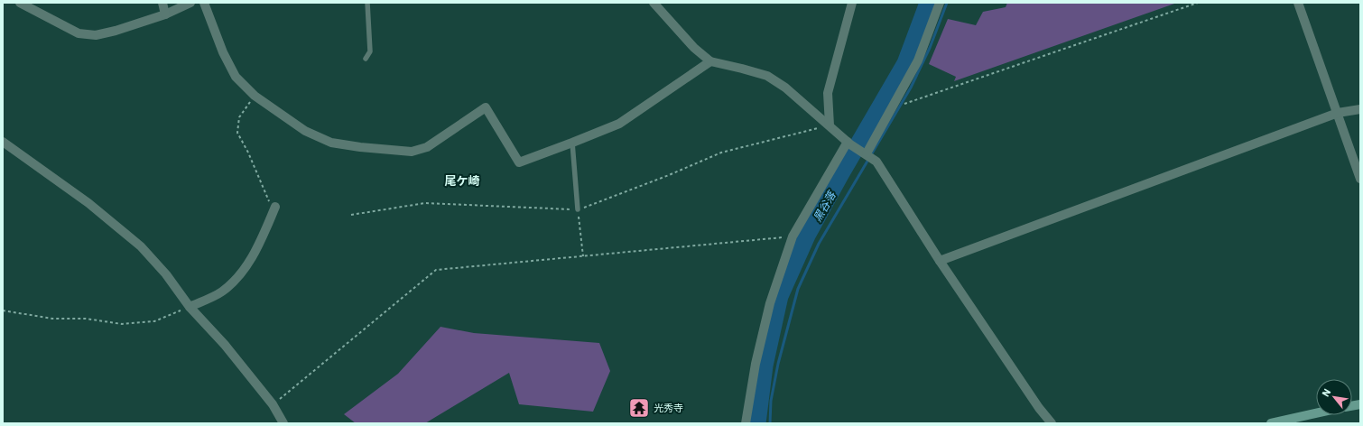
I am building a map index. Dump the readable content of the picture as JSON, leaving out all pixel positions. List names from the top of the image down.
{
  "districts": ["尾ケ崎"],
  "water": ["黒谷落"],
  "places": {
    "temple": ["光秀寺"]
  },
  "north": "top left"
}
